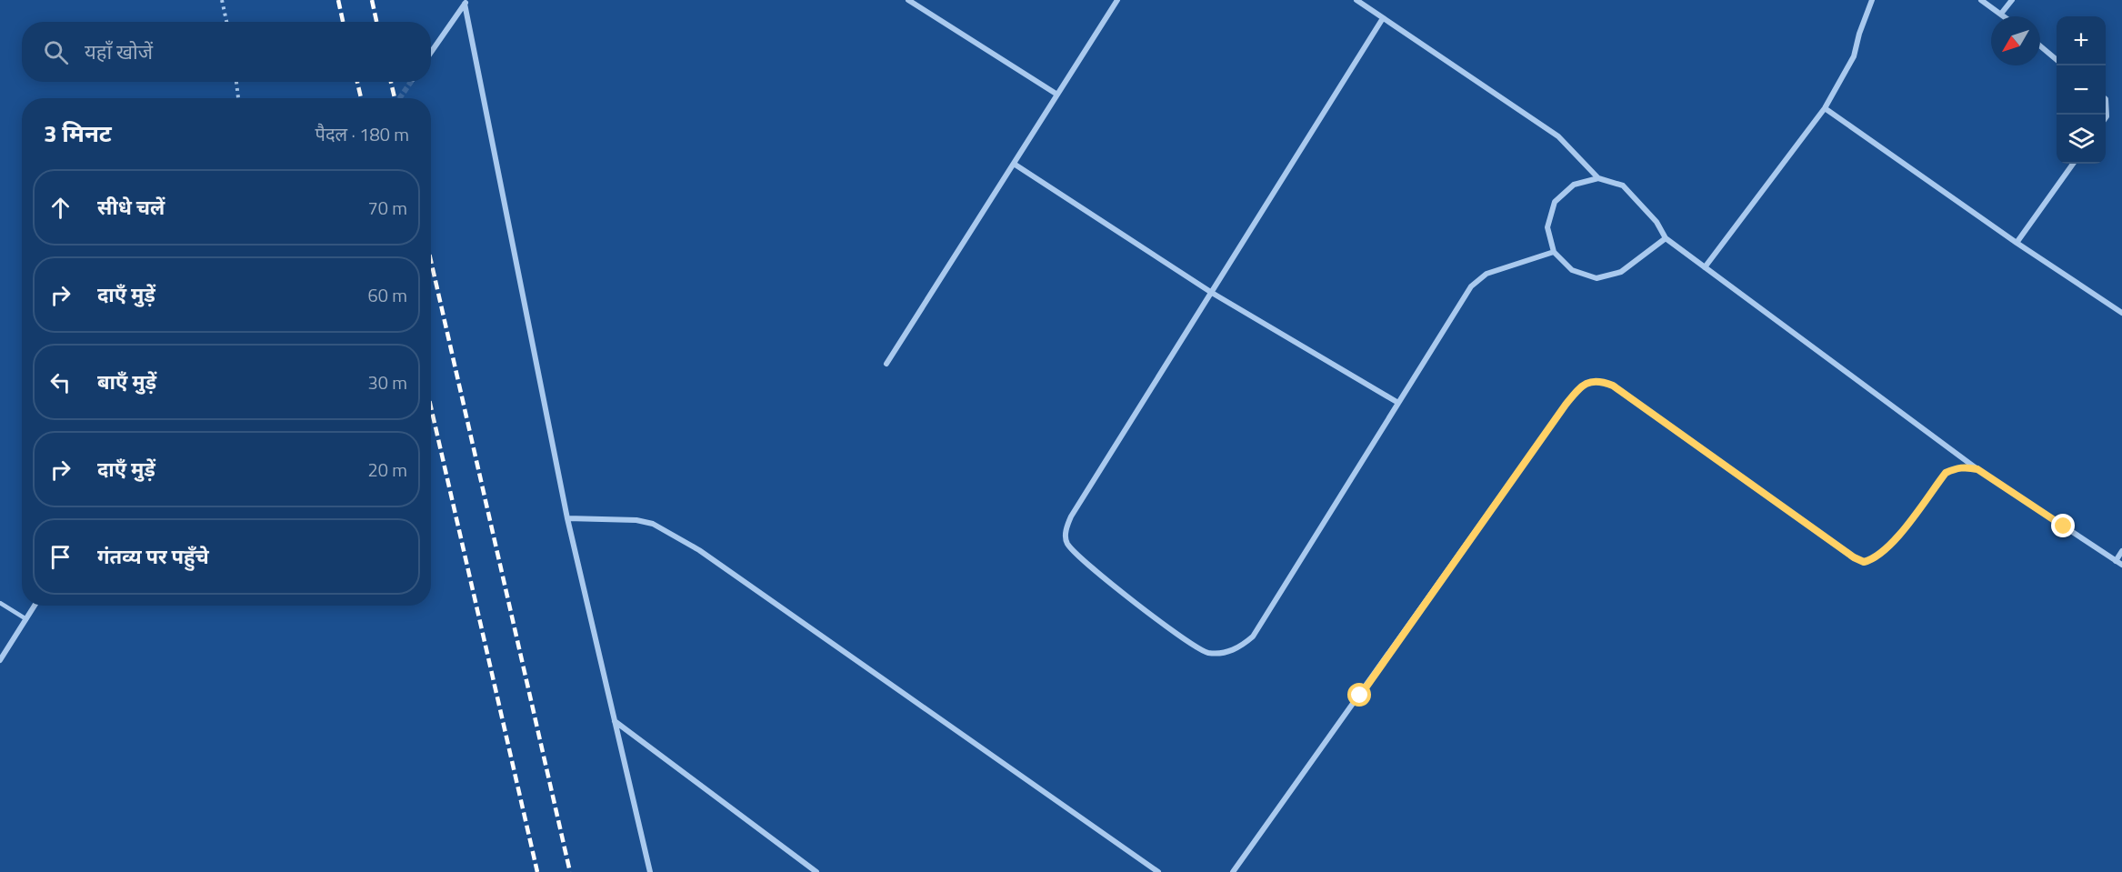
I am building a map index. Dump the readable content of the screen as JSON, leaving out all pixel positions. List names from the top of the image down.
{
  "north": "bottom left",
  "page": {
    "map_buttons": ["+", "−"],
    "search": "यहाँ खोजें",
    "heading": ["3 मिनट", "पैदल · 180 m"],
    "list": [
      ["सीधे चलें", "70 m"],
      ["दाएँ मुड़ें", "60 m"],
      ["बाएँ मुड़ें", "30 m"],
      ["दाएँ मुड़ें", "20 m"],
      "गंतव्य पर पहुँचे"
    ]
  }
}
